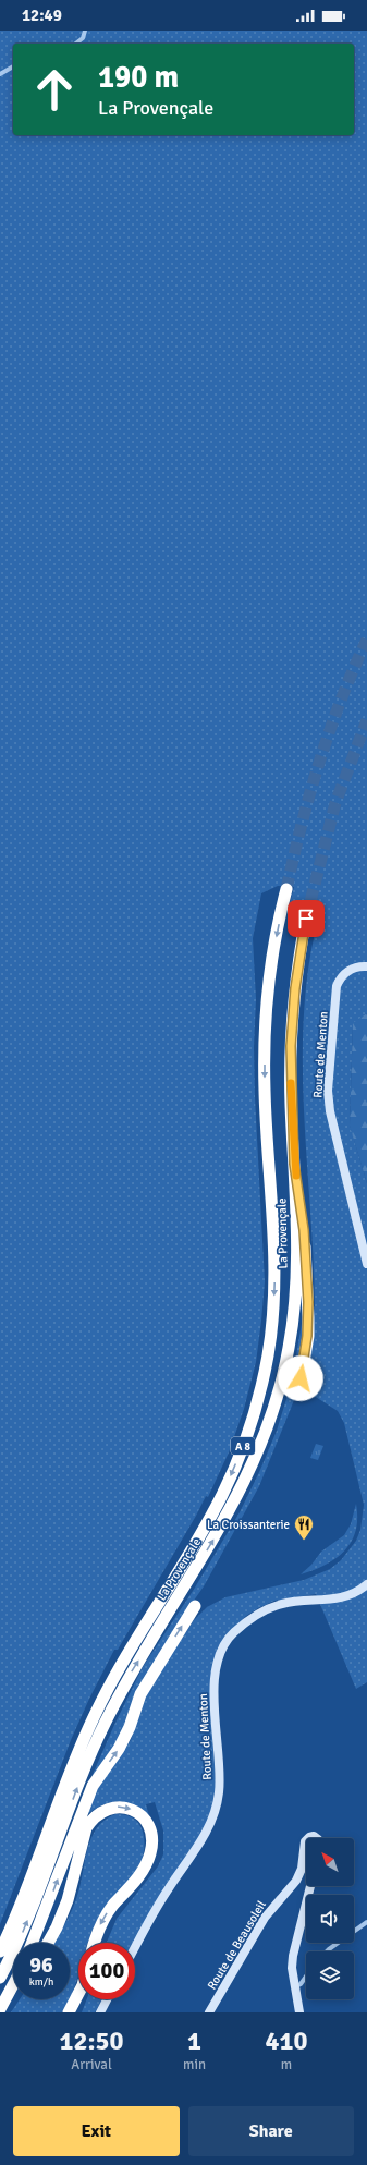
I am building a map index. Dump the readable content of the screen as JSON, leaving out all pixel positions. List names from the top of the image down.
{
  "streets": {
    "highway": ["La Provençale", "A 8"],
    "main road": ["Route de Menton", "Route de Beausoleil"]
  },
  "places": {
    "restaurant": ["La Croissanterie"]
  },
  "north": "top left",
  "page": {
    "status": "12:49",
    "turn": ["190 m", "La Provençale"],
    "speed": "96 km/h",
    "limit": "100",
    "eta": [
      "12:50",
      "Arrival",
      "1",
      "min",
      "410",
      "m"
    ],
    "buttons": ["Exit", "Share"]
  }
}
